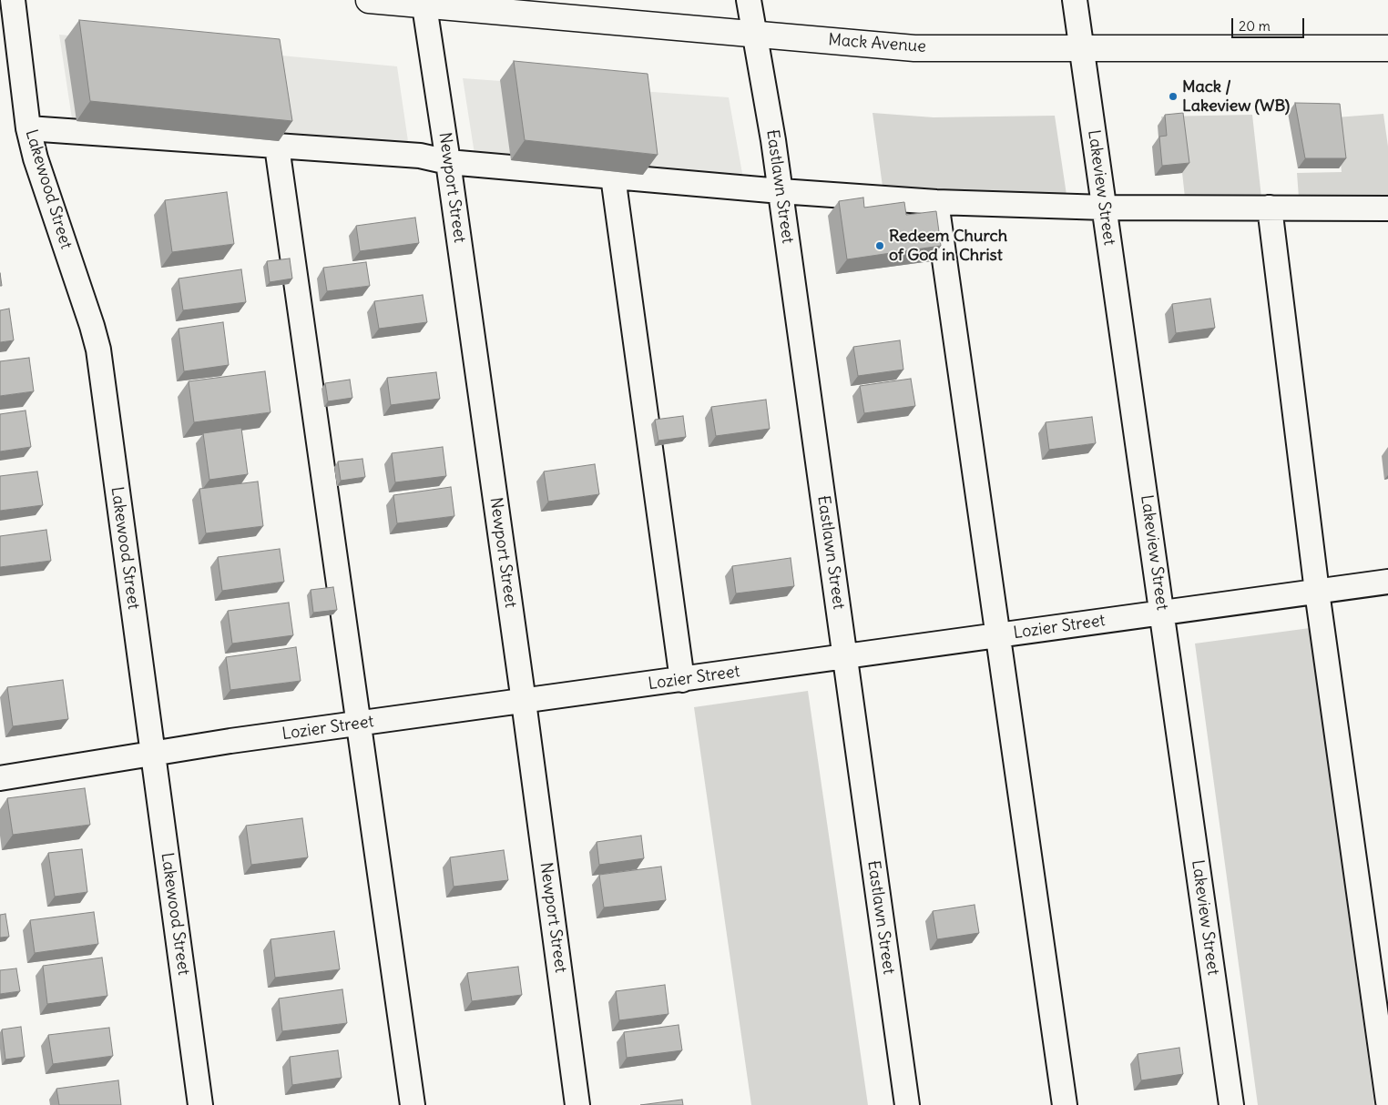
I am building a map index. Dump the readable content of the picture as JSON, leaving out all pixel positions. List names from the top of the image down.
{
  "streets": {
    "main road": ["Mack Avenue"],
    "street": [
      "Eastlawn Street",
      "Newport Street",
      "Lakeview Street",
      "Lakewood Street",
      "Lozier Street"
    ]
  },
  "crossings": [
    ["Mack Avenue", "Eastlawn Street"],
    ["Mack Avenue", "Newport Street"],
    ["Mack Avenue", "Lakeview Street"],
    ["Eastlawn Street", "Lozier Street"],
    ["Newport Street", "Lozier Street"],
    ["Lakeview Street", "Lozier Street"],
    ["Lakewood Street", "Lozier Street"]
  ],
  "places": ["Mack / Lakeview (WB)", "Redeem Church of God in Christ"],
  "scale_bar": "20 m"
}
